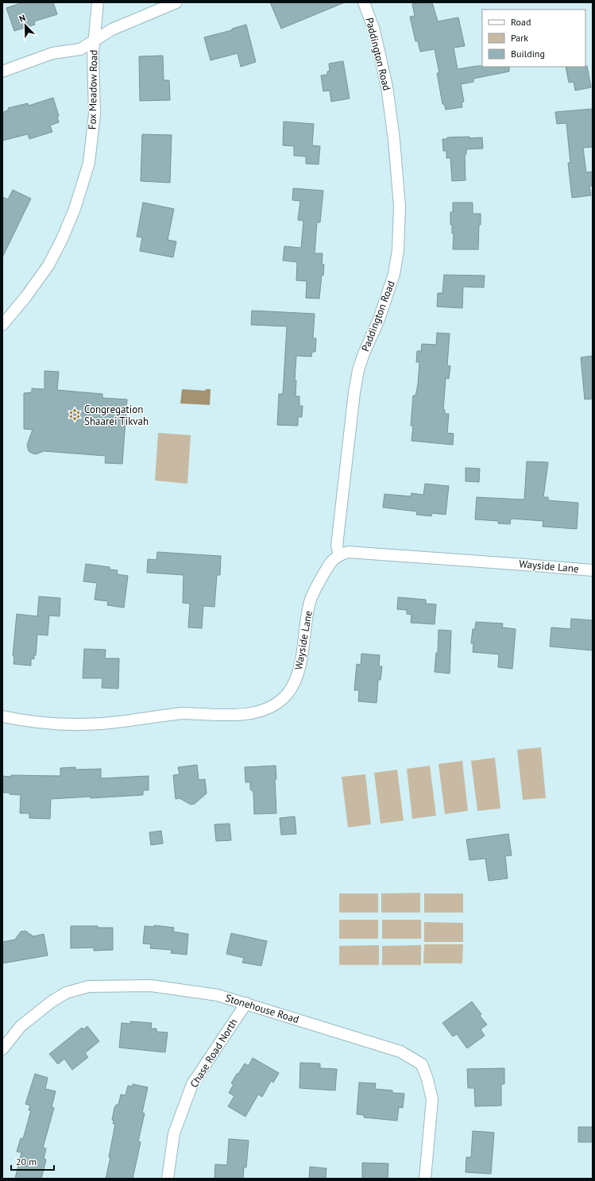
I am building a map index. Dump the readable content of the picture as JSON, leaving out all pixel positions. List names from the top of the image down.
{
  "streets": {
    "street": [
      "Paddington Road",
      "Fox Meadow Road",
      "Wayside Lane",
      "Stonehouse Road",
      "Chase Road North"
    ]
  },
  "crossings": [
    ["Paddington Road", "Wayside Lane"],
    ["Stonehouse Road", "Chase Road North"]
  ],
  "places": {
    "synagogue": ["Congregation Shaarei Tikvah"]
  },
  "legend": ["Road", "Park", "Building"],
  "scale_bar": "20 m",
  "north": "top left"
}
